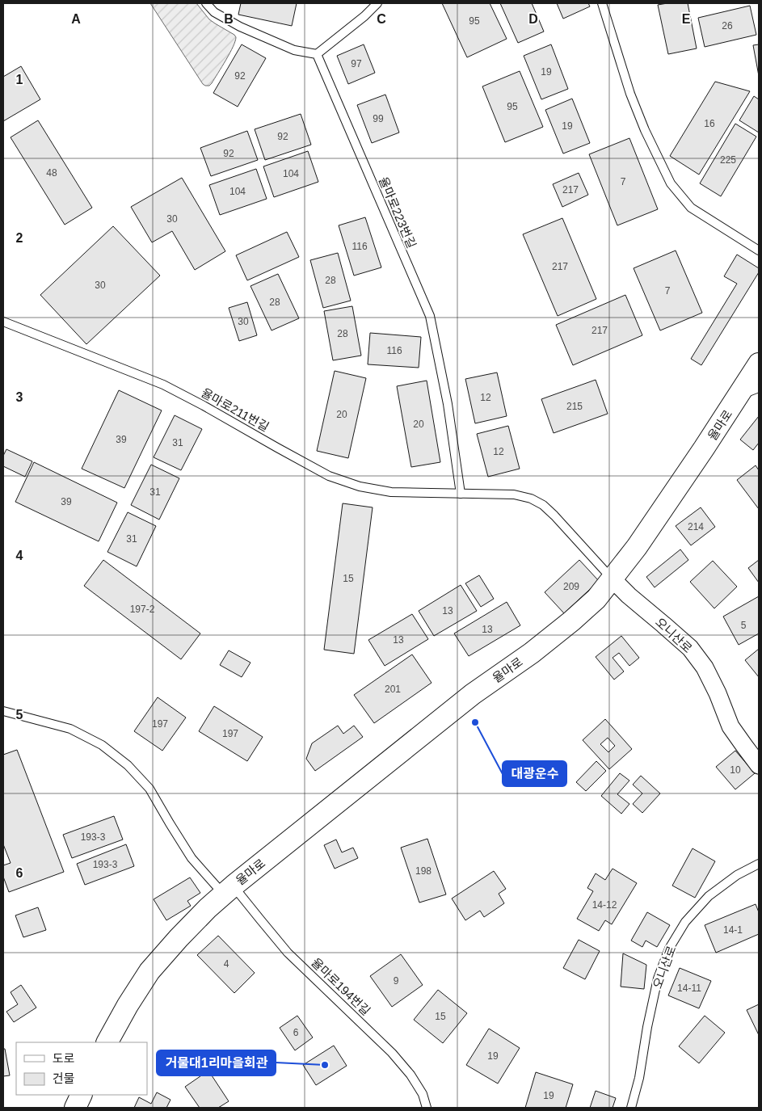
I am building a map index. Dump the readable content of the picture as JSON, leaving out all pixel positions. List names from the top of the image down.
{
  "streets": {
    "street": ["율마로", "오니산로"],
    "lane": ["율마로223번길", "율마로211번길", "율마로194번길"]
  },
  "crossings": [
    ["율마로223번길", "율마로211번길"],
    ["율마로211번길", "율마로"],
    ["율마로211번길", "오니산로"],
    ["율마로", "오니산로"],
    ["율마로", "율마로194번길"]
  ],
  "places": ["대광운수", "거물대1리마을회관"],
  "house_numbers": [
    "95",
    "26",
    "97",
    "19",
    "92",
    "95",
    "99",
    "16",
    "19",
    "92",
    "92",
    "225",
    "48",
    "104",
    "7",
    "217",
    "104",
    "30",
    "116",
    "217",
    "28",
    "30",
    "7",
    "28",
    "30",
    "217",
    "28",
    "116",
    "12",
    "215",
    "20",
    "20",
    "39",
    "31",
    "12",
    "31",
    "39",
    "214",
    "31",
    "15",
    "209",
    "197-2",
    "13",
    "5",
    "13",
    "13",
    "201",
    "197",
    "197",
    "10",
    "193-3",
    "193-3",
    "198",
    "14-12",
    "14-1",
    "4",
    "9",
    "14-11",
    "15",
    "6",
    "19",
    "19"
  ],
  "legend": ["도로", "건물"],
  "grid": {
    "columns": [
      "A",
      "B",
      "C",
      "D",
      "E"
    ],
    "rows": [
      "1",
      "2",
      "3",
      "4",
      "5",
      "6"
    ]
  }
}
